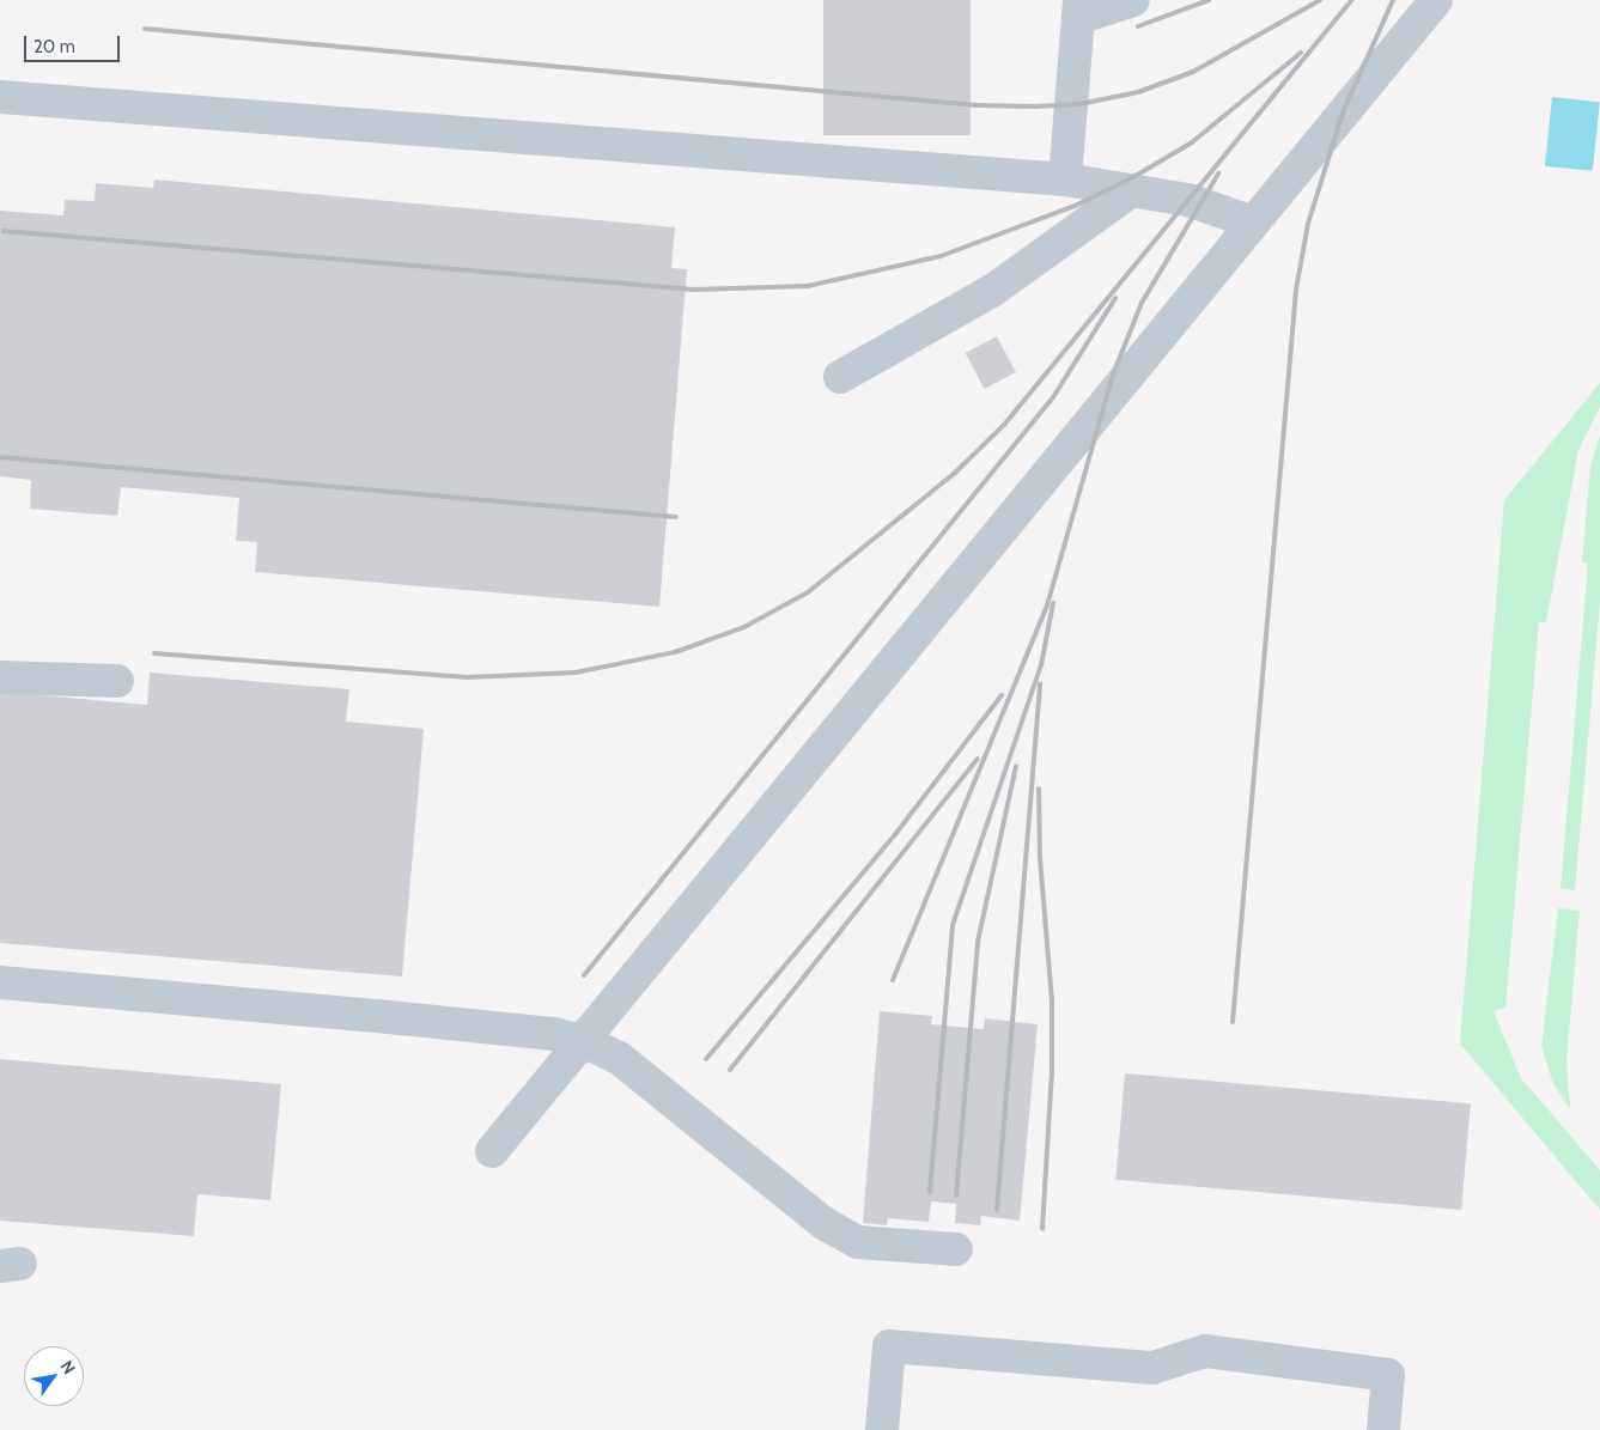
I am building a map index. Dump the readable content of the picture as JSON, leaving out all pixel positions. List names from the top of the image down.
{
  "scale_bar": "20 m",
  "north": "top right"
}
